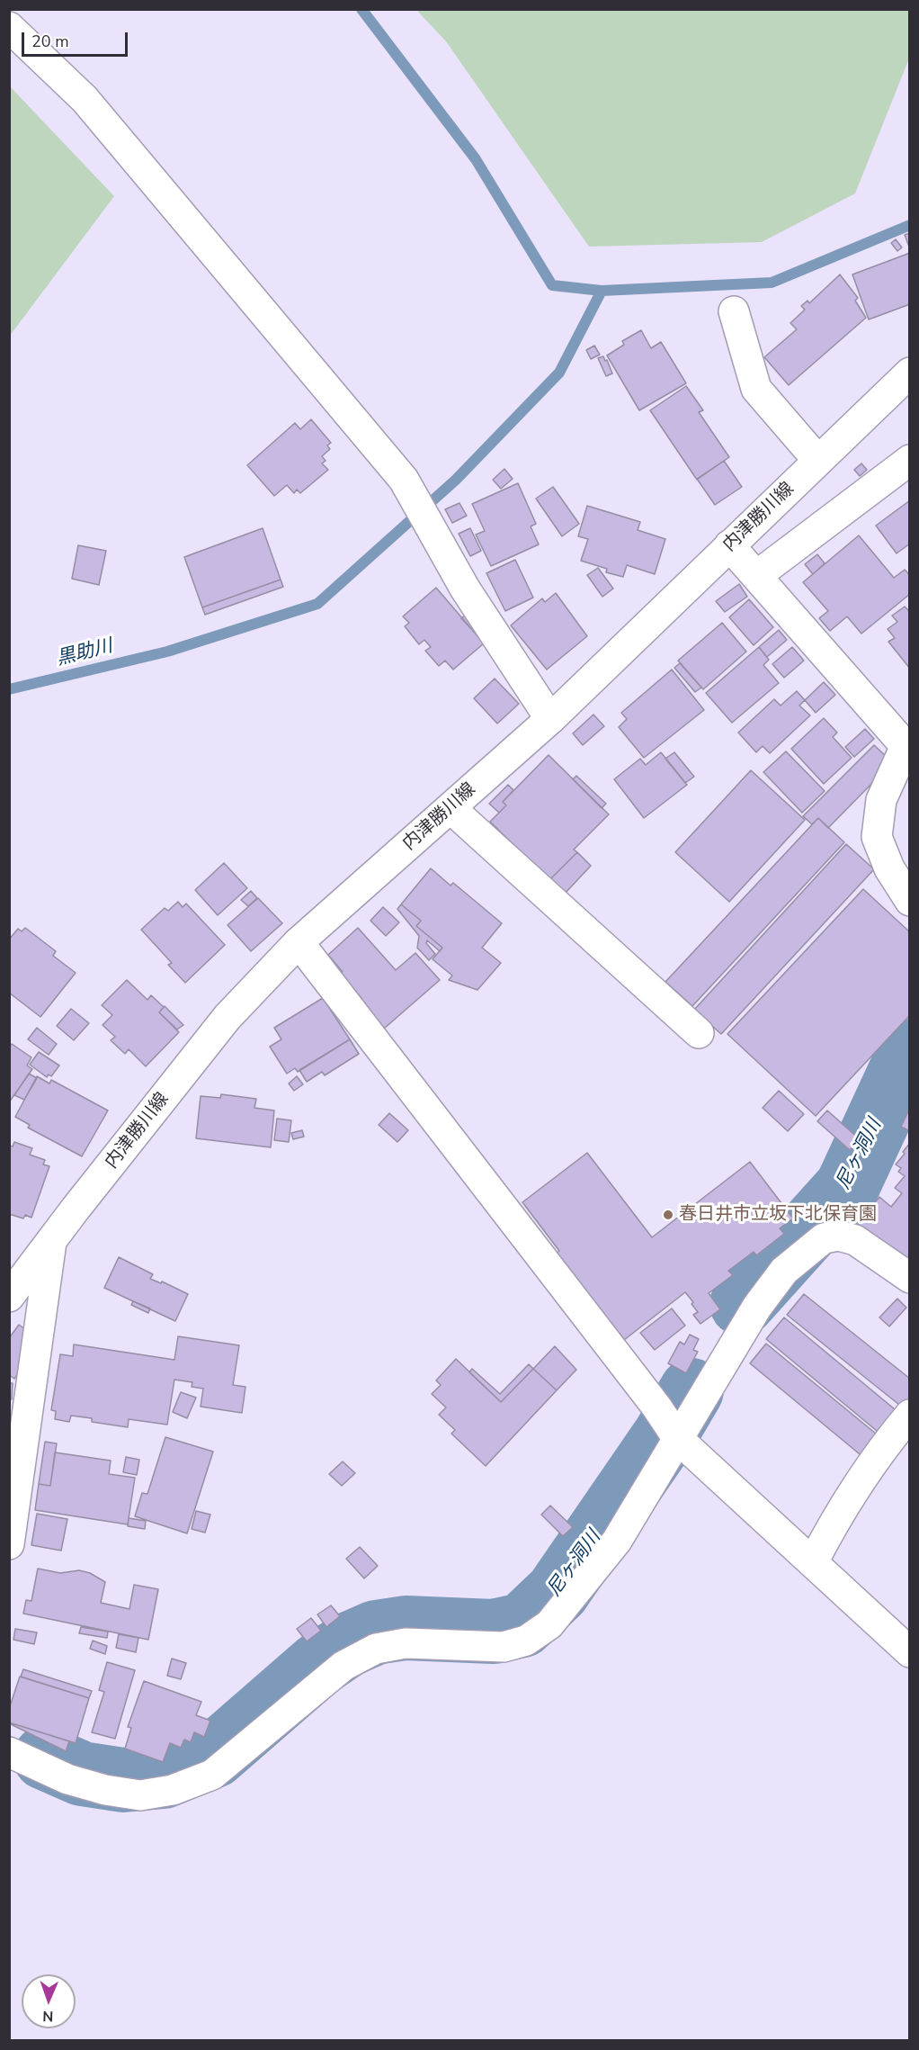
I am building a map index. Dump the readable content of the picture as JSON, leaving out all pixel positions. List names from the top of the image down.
{
  "streets": {
    "street": ["内津勝川線"]
  },
  "water": ["黒助川", "尼ヶ洞川"],
  "places": ["春日井市立坂下北保育園"],
  "scale_bar": "20 m",
  "north": "bottom"
}
